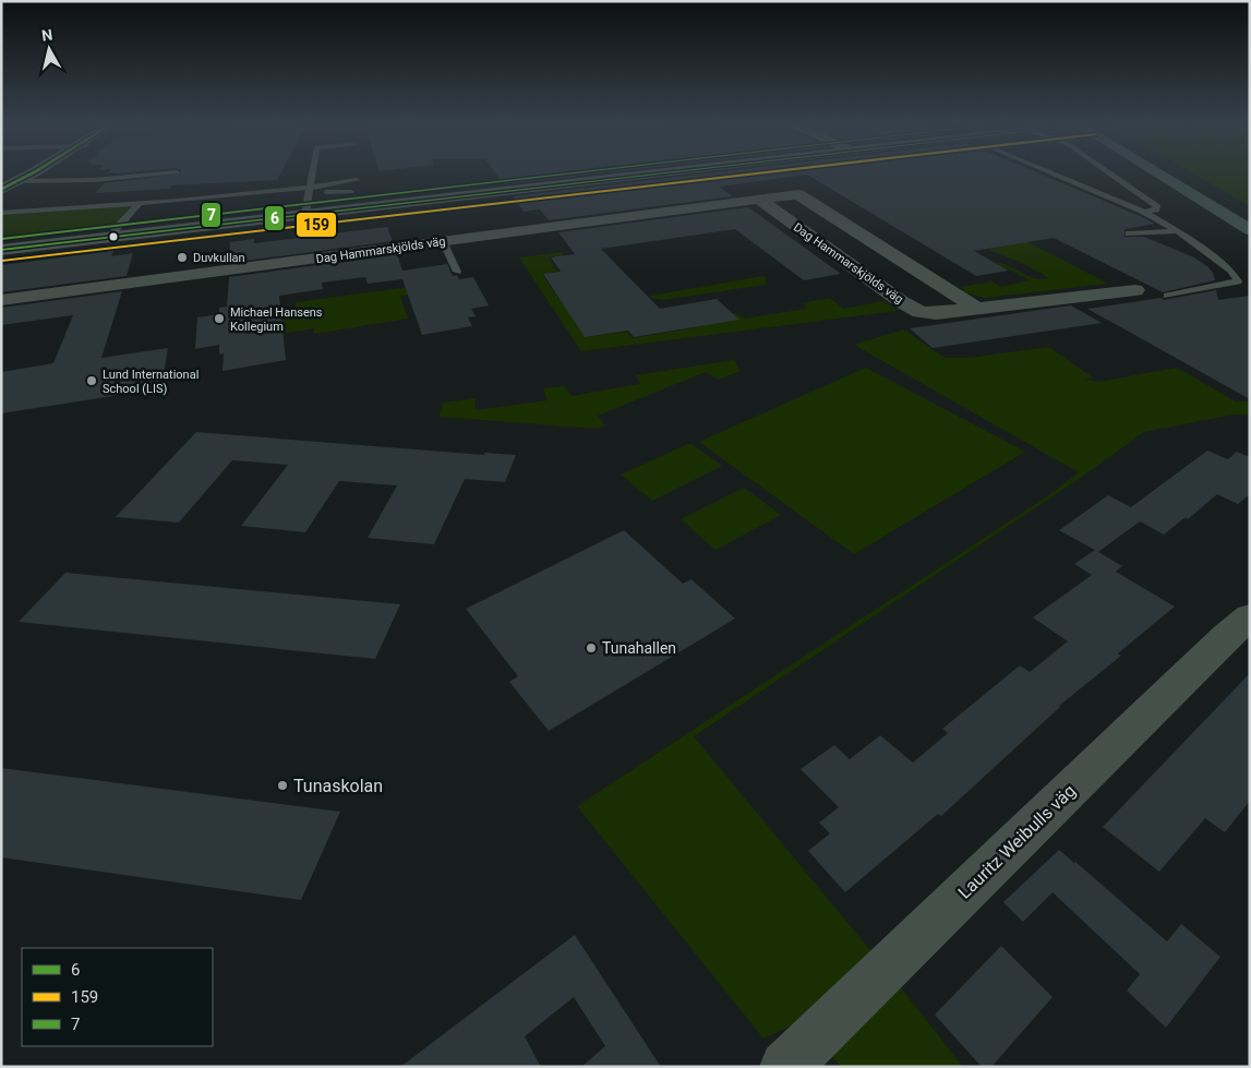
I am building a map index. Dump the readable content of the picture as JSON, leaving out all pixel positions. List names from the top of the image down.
{
  "streets": {
    "street": ["Dag Hammarskjölds väg", "Lauritz Weibulls väg"]
  },
  "places": [
    "Duvkullan",
    "Michael Hansens Kollegium",
    "Lund International School (LIS)",
    "Tunahallen",
    "Tunaskolan"
  ],
  "lines": ["transit line 6", "transit line 159", "transit line 7"],
  "legend": ["6", "159", "7"],
  "north": "top"
}
